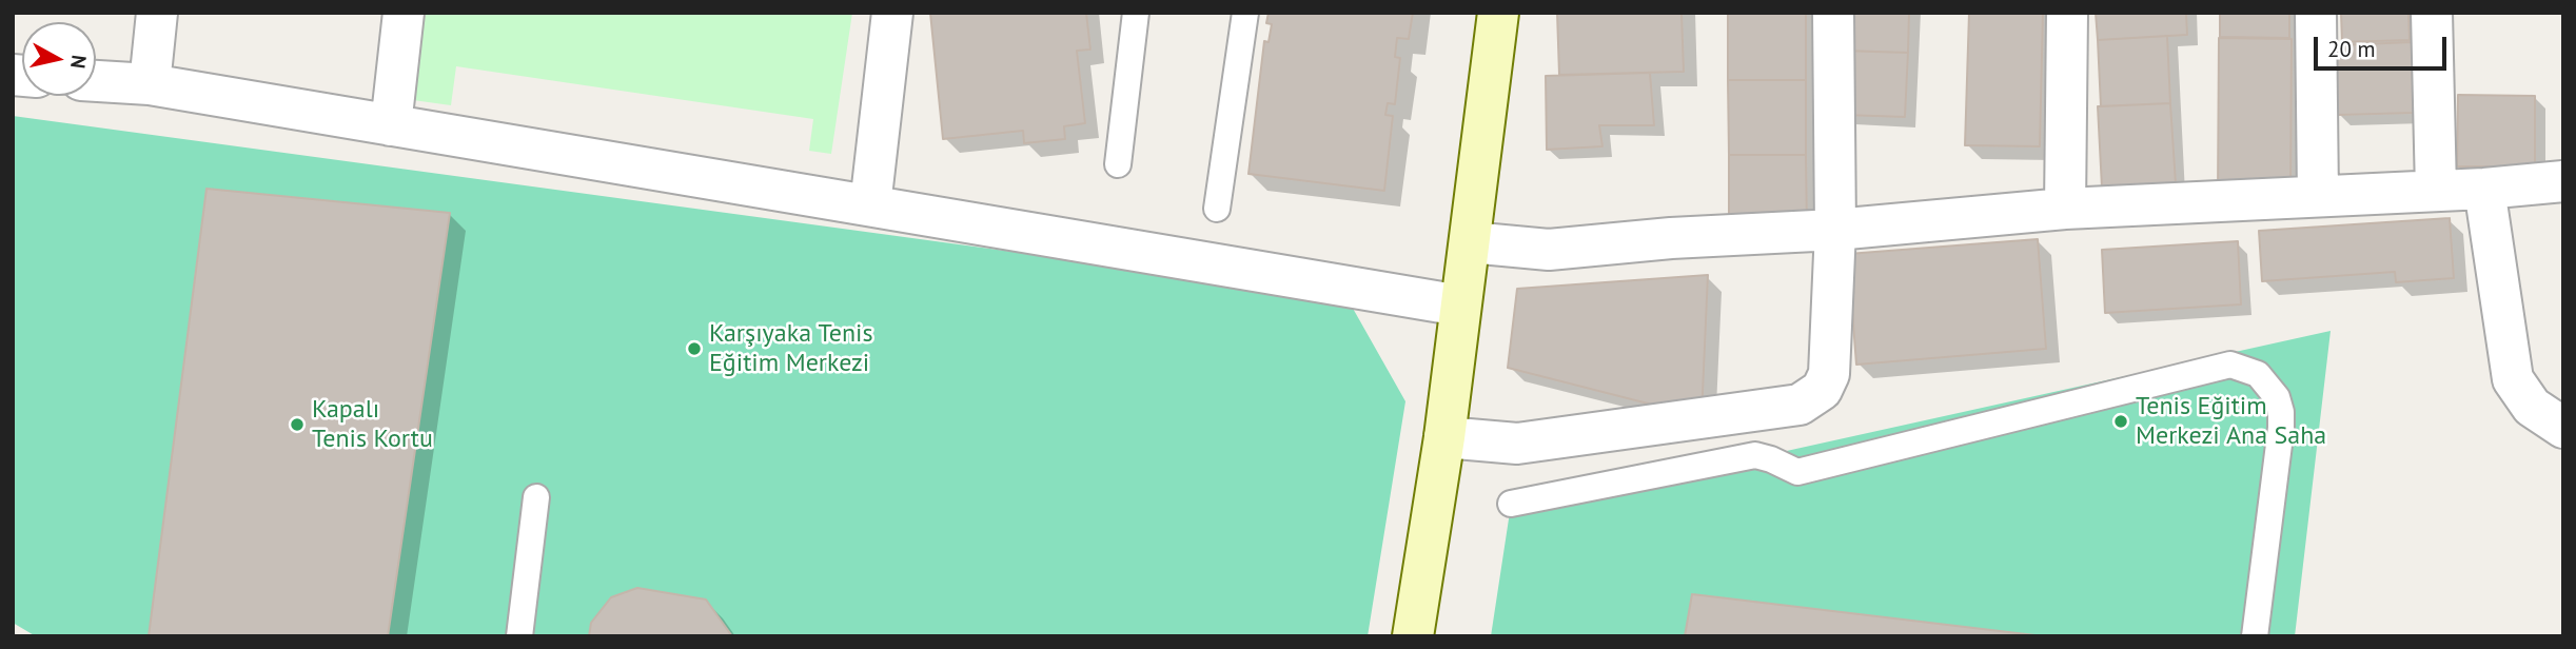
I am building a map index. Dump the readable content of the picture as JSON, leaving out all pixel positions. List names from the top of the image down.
{
  "places": ["Karşıyaka Tenis Eğitim Merkezi", "Tenis Eğitim Merkezi Ana Saha", "Kapalı Tenis Kortu"],
  "scale_bar": "20 m",
  "north": "right"
}
